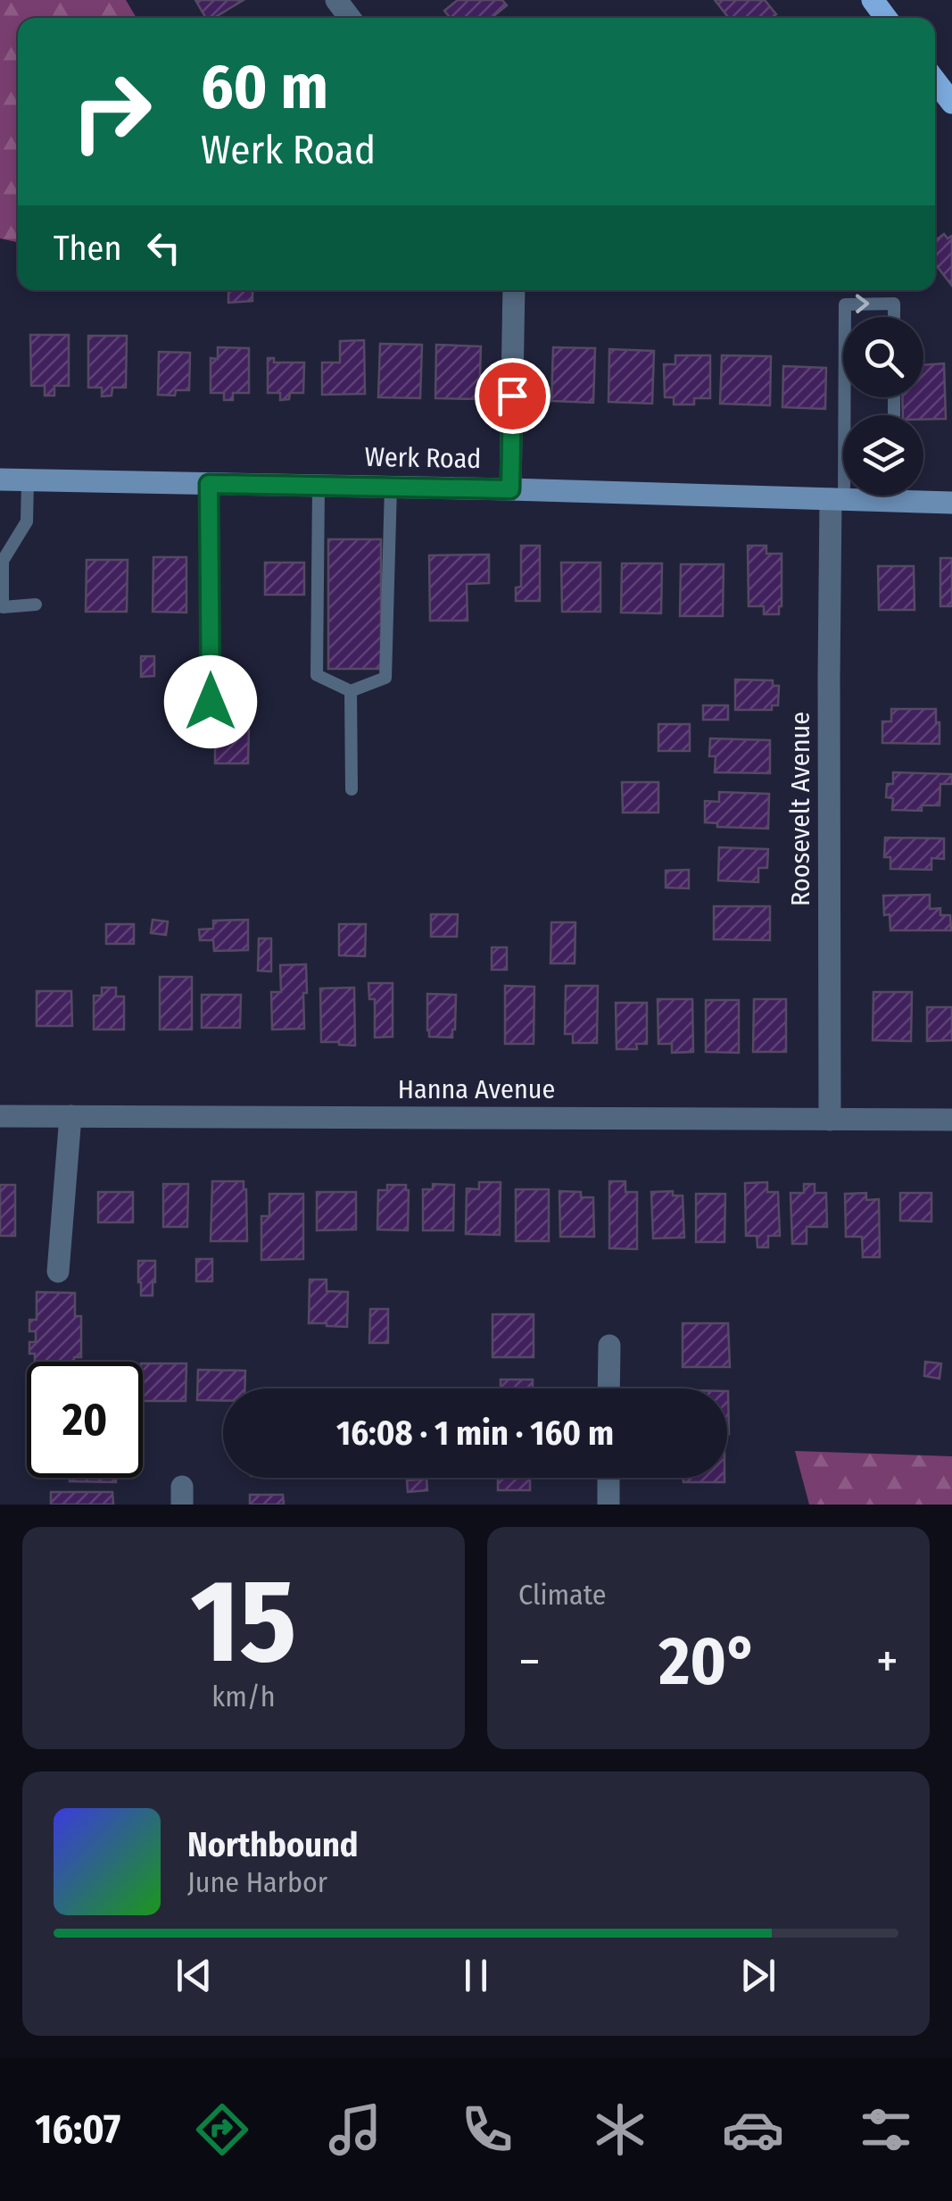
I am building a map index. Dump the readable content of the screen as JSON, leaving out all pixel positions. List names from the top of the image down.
{
  "streets": {
    "main road": ["Werk Road"],
    "street": ["Roosevelt Avenue", "Hanna Avenue"]
  },
  "crossings": [
    ["Werk Road", "Roosevelt Avenue"],
    ["Roosevelt Avenue", "Hanna Avenue"]
  ],
  "page": {
    "turn": ["60 m", "Werk Road"],
    "then": "Then",
    "limit": "20",
    "trip": "16:08 · 1 min · 160 m",
    "tile": [
      ["15", "km/h"],
      "Climate"
    ],
    "heat": ["−", "20°", "+"],
    "song": ["Northbound", "June Harbor"],
    "tabs": "16:07"
  }
}
